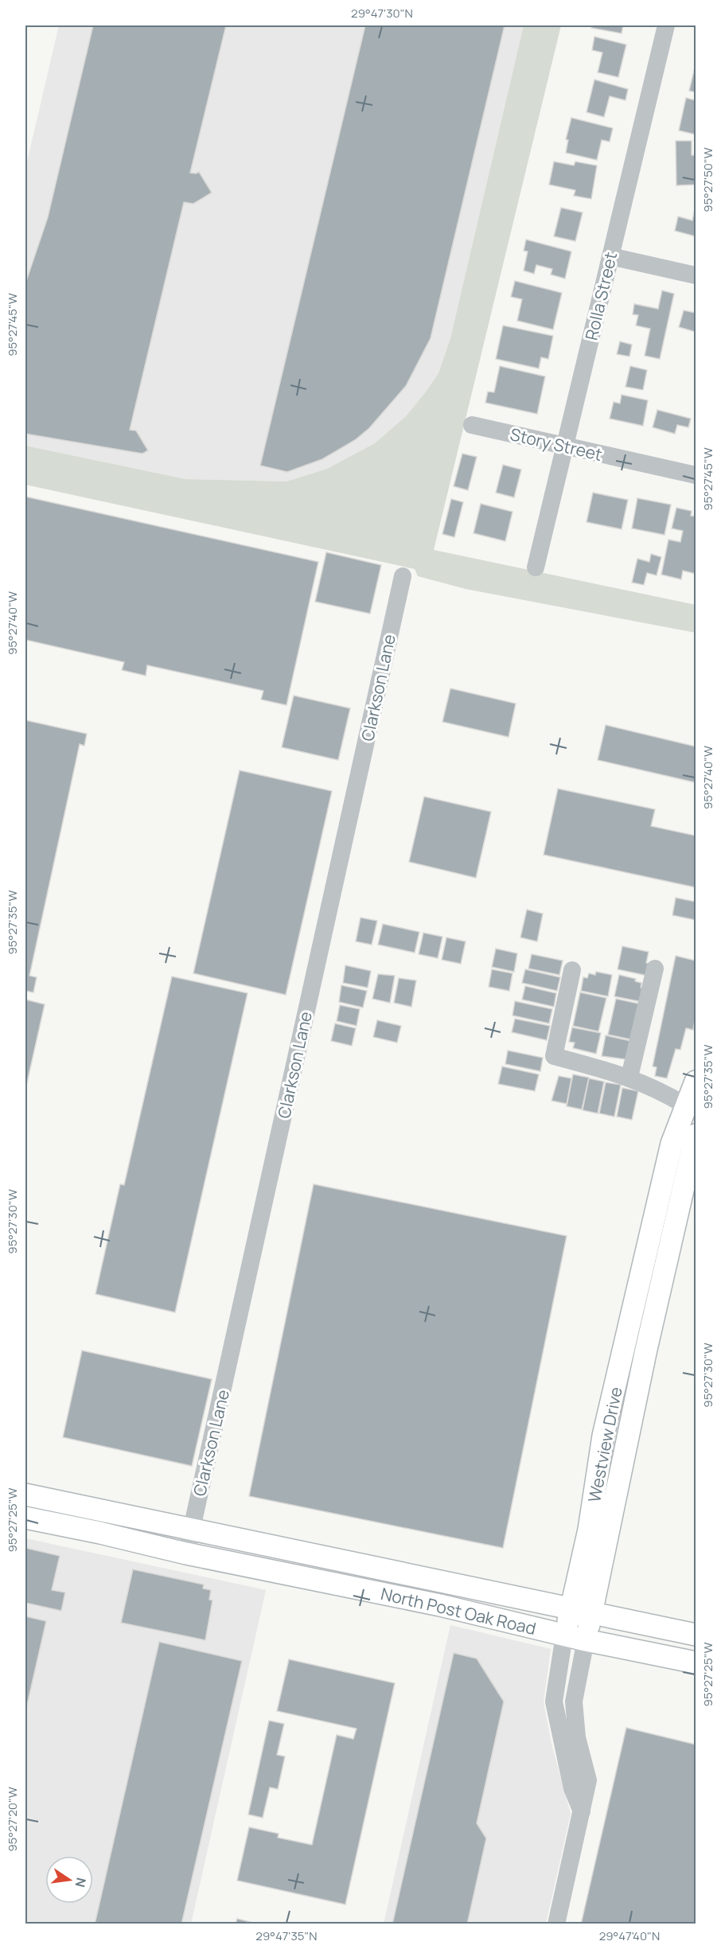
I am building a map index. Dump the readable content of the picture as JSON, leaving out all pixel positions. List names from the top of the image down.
{
  "streets": {
    "main road": ["Westview Drive", "North Post Oak Road"],
    "street": ["Rolla Street", "Story Street", "Clarkson Lane"]
  },
  "crossings": [
    ["Rolla Street", "Story Street"],
    ["Clarkson Lane", "North Post Oak Road"],
    ["Westview Drive", "North Post Oak Road"]
  ],
  "north": "right",
  "coordinates": [
    "29°47'30\"N",
    "95°27'50\"W",
    "95°27'45\"W",
    "95°27'40\"W",
    "95°27'35\"W",
    "95°27'30\"W",
    "95°27'25\"W",
    "95°27'20\"W",
    "29°47'35\"N",
    "29°47'40\"N"
  ]
}
